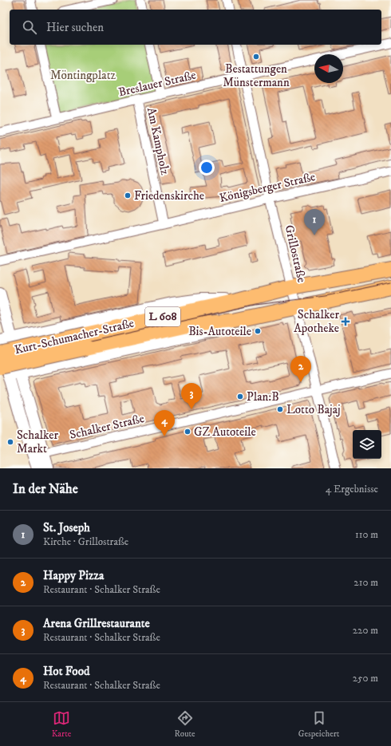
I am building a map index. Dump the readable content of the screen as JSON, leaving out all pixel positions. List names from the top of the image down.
{
  "streets": {
    "main road": ["L 608", "Kurt-Schumacher-Straße"],
    "street": [
      "Breslauer Straße",
      "Am Kampholz",
      "Königsberger Straße",
      "Grillostraße",
      "Schalker Straße"
    ]
  },
  "crossings": [
    ["Breslauer Straße", "Am Kampholz"],
    ["Breslauer Straße", "Grillostraße"],
    ["Am Kampholz", "Königsberger Straße"],
    ["Königsberger Straße", "Grillostraße"],
    ["Grillostraße", "Kurt-Schumacher-Straße"],
    ["Grillostraße", "Schalker Straße"]
  ],
  "parks": ["Möntingplatz"],
  "places": {
    "other": [
      "Bestattungen Münstermann",
      "Friedenskirche",
      "Bis-Autoteile",
      "Plan:B",
      "Lotto Bajaj",
      "GZ Autoteile",
      "Schalker Markt"
    ],
    "health": ["Schalker Apotheke"]
  },
  "north": "left",
  "page": {
    "search": "Hier suchen",
    "pins": [
      "1",
      "2",
      "3",
      "4"
    ],
    "heading": ["In der Nähe", "4 Ergebnisse"],
    "list": [
      {
        "mark": "1",
        "name": "St. Joseph",
        "note": "Kirche · Grillostraße",
        "value": "110 m"
      },
      {
        "mark": "2",
        "name": "Happy Pizza",
        "note": "Restaurant · Schalker Straße",
        "value": "210 m"
      },
      {
        "mark": "3",
        "name": "Arena Grillrestaurante",
        "note": "Restaurant · Schalker Straße",
        "value": "220 m"
      },
      {
        "mark": "4",
        "name": "Hot Food",
        "note": "Restaurant · Schalker Straße",
        "value": "250 m"
      }
    ],
    "nav": ["Karte", "Route", "Gespeichert"]
  }
}
